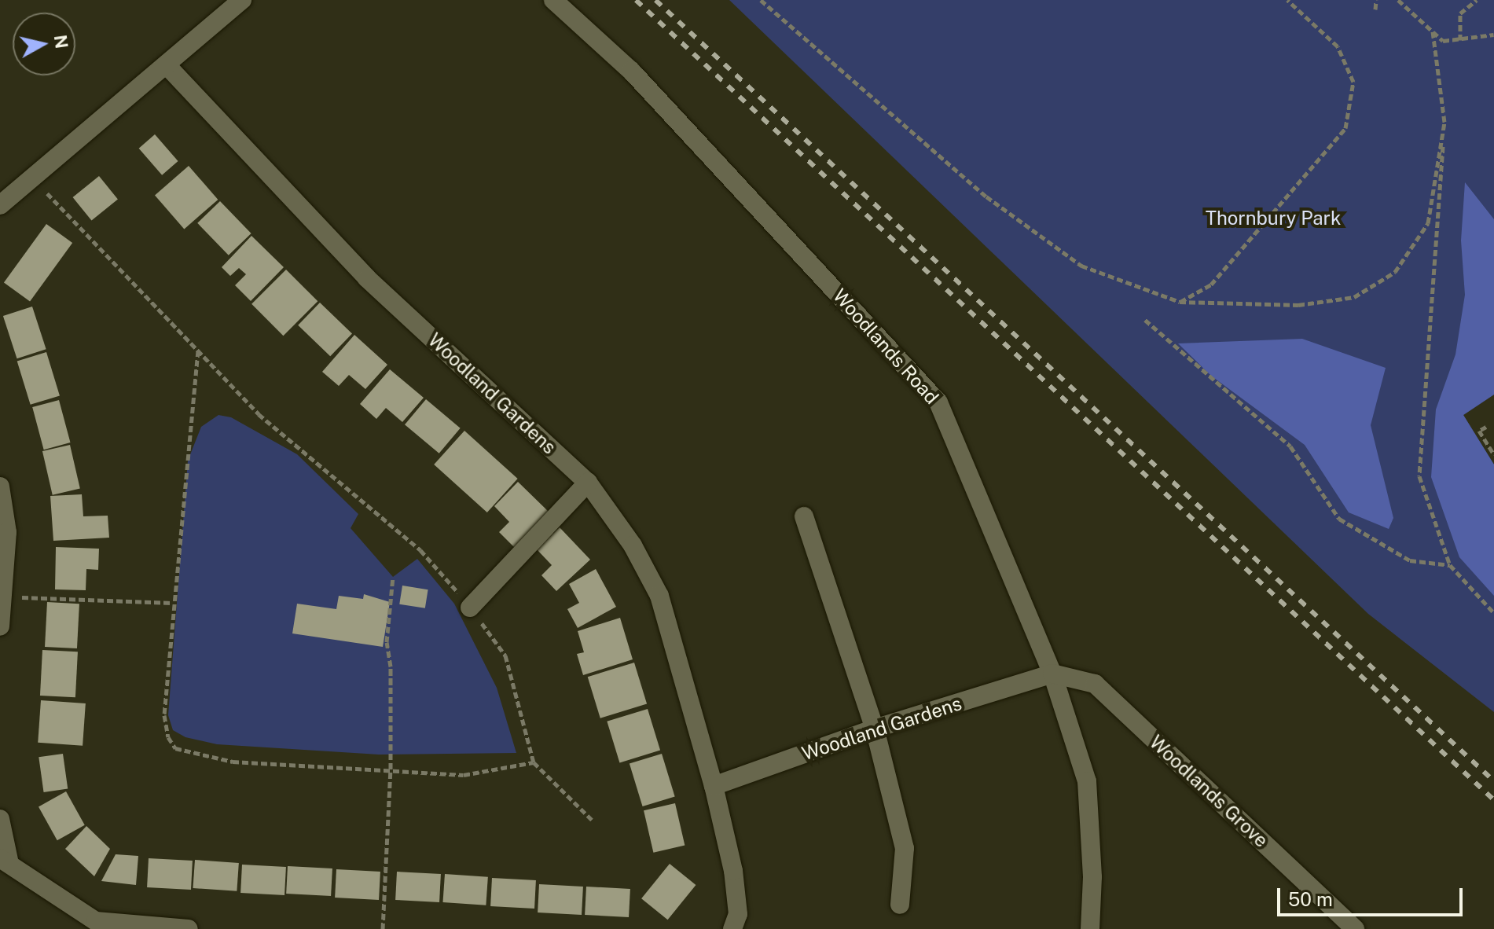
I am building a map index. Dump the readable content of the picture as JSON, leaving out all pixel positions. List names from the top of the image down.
{
  "streets": {
    "street": ["Woodlands Road", "Woodland Gardens", "Woodlands Grove"]
  },
  "crossings": [
    ["Woodlands Road", "Woodland Gardens"],
    ["Woodlands Road", "Woodlands Grove"],
    ["Woodland Gardens", "Woodlands Grove"]
  ],
  "parks": ["Thornbury Park"],
  "scale_bar": "50 m",
  "north": "right"
}
